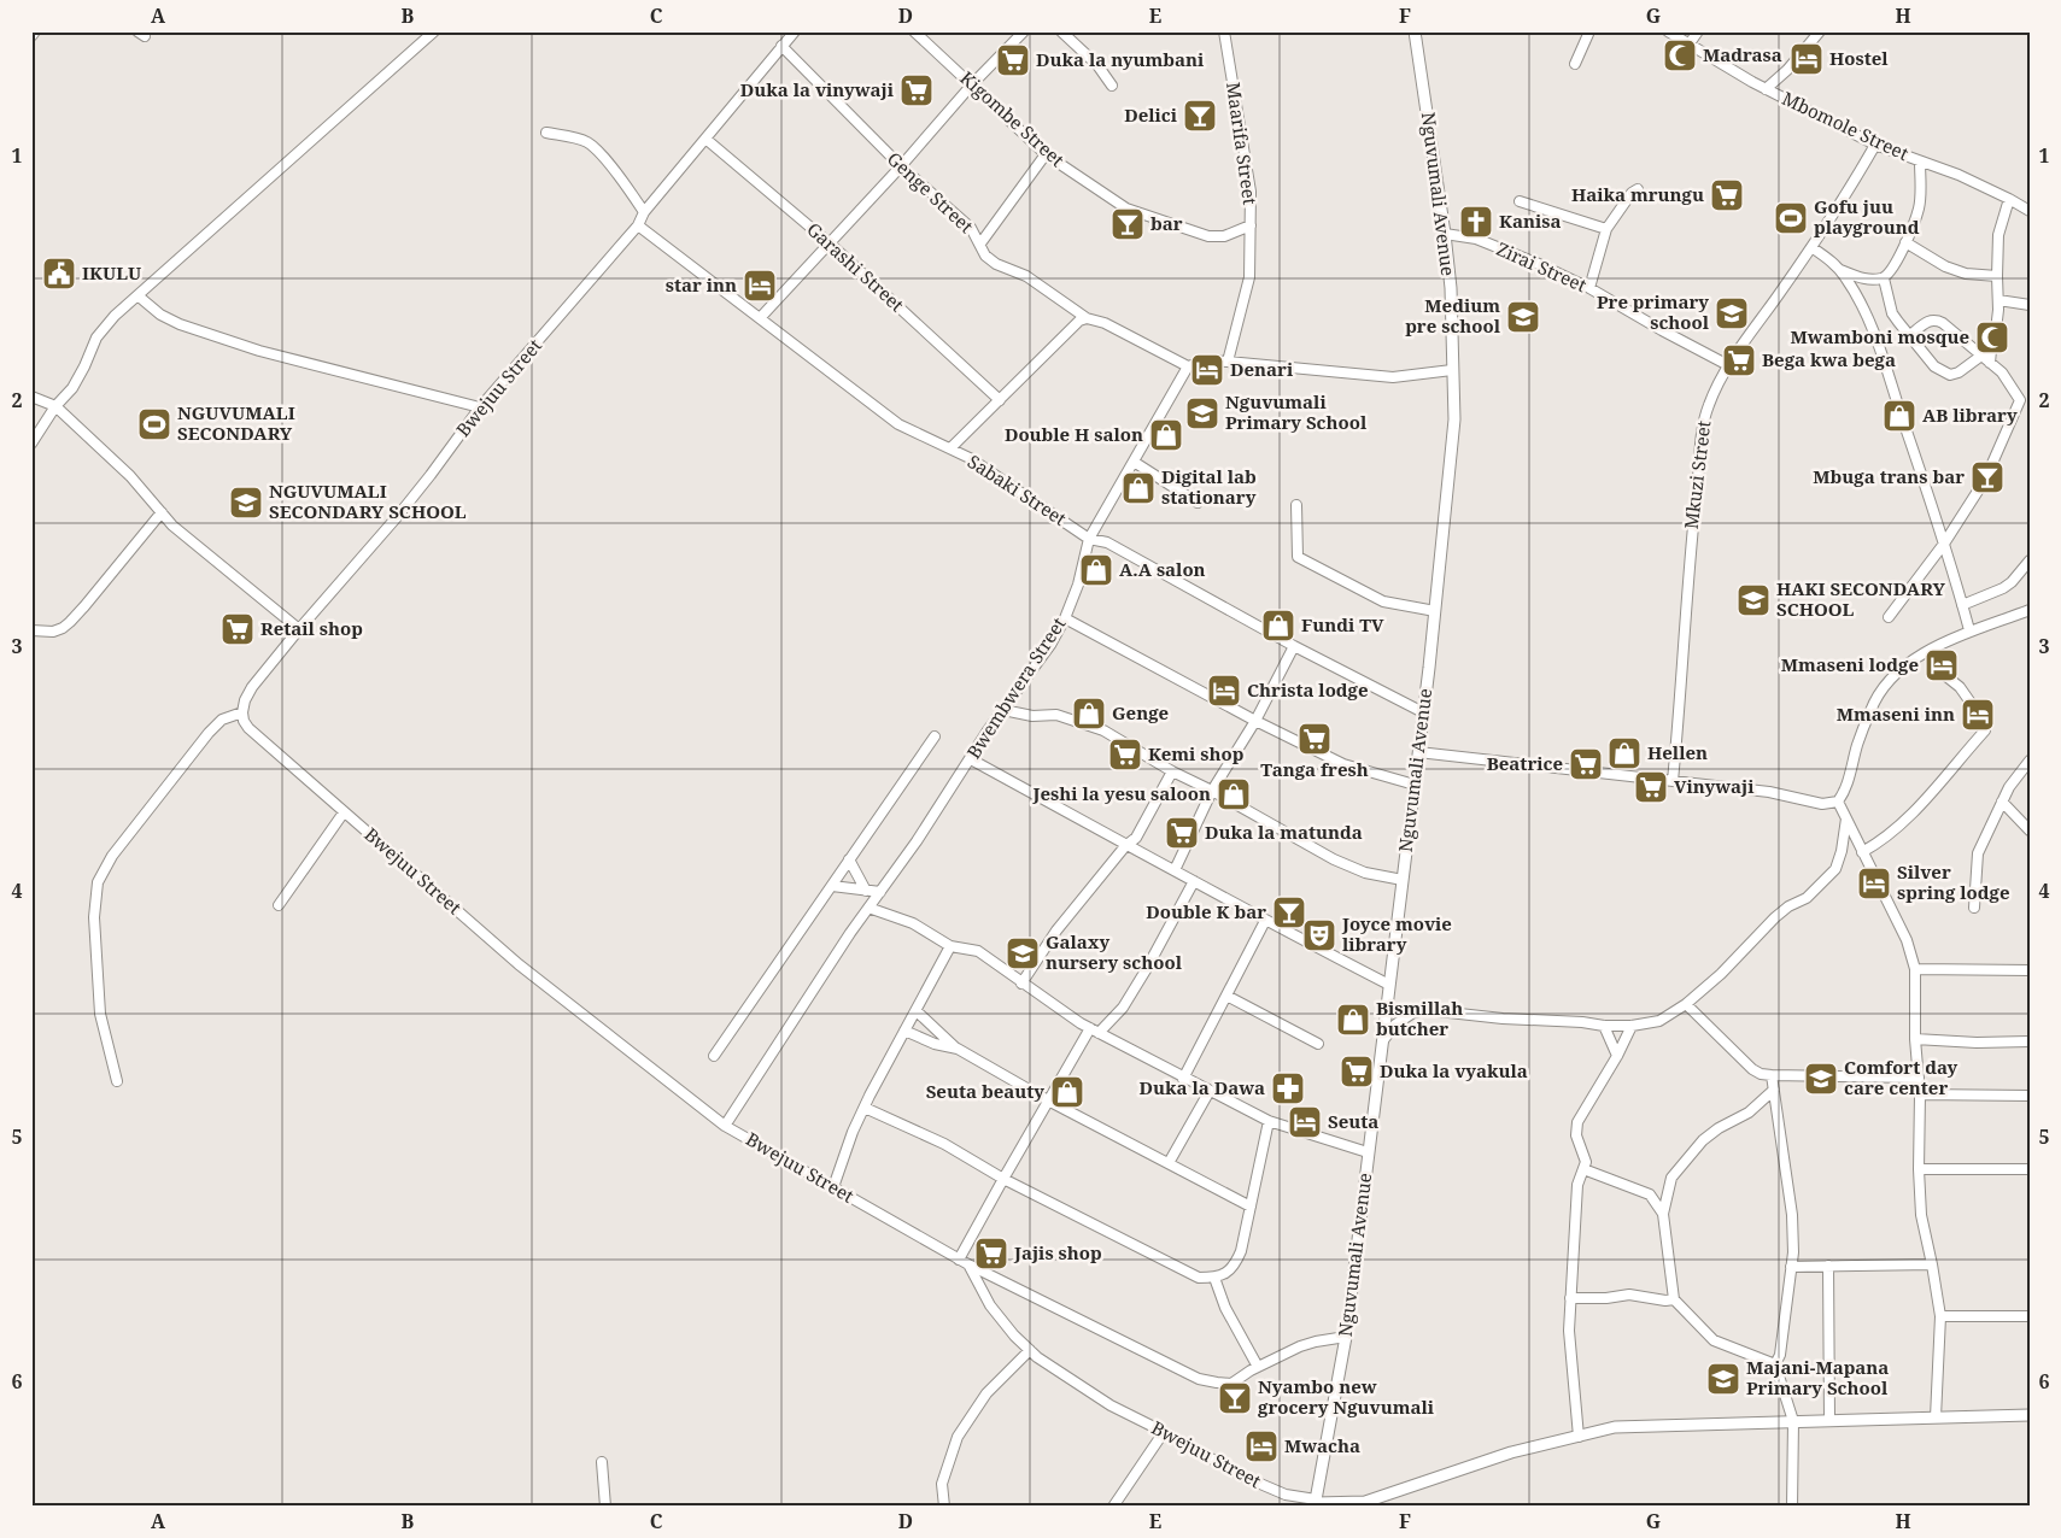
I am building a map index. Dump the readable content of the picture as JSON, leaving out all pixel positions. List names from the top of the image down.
{
  "streets": {
    "street": [
      "Kigombe Street",
      "Mbomole Street",
      "Maarifa Street",
      "Genge Street",
      "Nguvumali Avenue",
      "Garashi Street",
      "Zirai Street",
      "Bwejuu Street",
      "Mkuzi Street",
      "Sabaki Street",
      "Bwembwera Street"
    ]
  },
  "crossings": [
    ["Kigombe Street", "Maarifa Street"],
    ["Mbomole Street", "Mkuzi Street"],
    ["Genge Street", "Bwejuu Street"],
    ["Genge Street", "Bwembwera Street"],
    ["Nguvumali Avenue", "Zirai Street"],
    ["Nguvumali Avenue", "Bwejuu Street"],
    ["Nguvumali Avenue", "Sabaki Street"],
    ["Garashi Street", "Bwejuu Street"],
    ["Zirai Street", "Mkuzi Street"],
    ["Bwejuu Street", "Sabaki Street"],
    ["Bwejuu Street", "Bwembwera Street"],
    ["Sabaki Street", "Bwembwera Street"]
  ],
  "places": {
    "mosque": ["Madrasa", "Mwamboni mosque"],
    "hotel": [
      "Hostel",
      "star inn",
      "Denari",
      "Mmaseni lodge",
      "Christa lodge",
      "Mmaseni inn",
      "Silver spring lodge",
      "Seuta",
      "Mwacha"
    ],
    "supermarket": [
      "Duka la nyumbani",
      "Duka la vinywaji",
      "Haika mrungu",
      "Bega kwa bega",
      "Retail shop",
      "Tanga fresh",
      "Kemi shop",
      "Beatrice",
      "Vinywaji",
      "Duka la matunda",
      "Duka la vyakula",
      "Jajis shop"
    ],
    "bar": [
      "Delici",
      "bar",
      "Mbuga trans bar",
      "Double K bar",
      "Nyambo new grocery Nguvumali"
    ],
    "sports": ["Gofu juu playground", "NGUVUMALI SECONDARY"],
    "church": ["Kanisa"],
    "public building": ["IKULU"],
    "school or university": [
      "Pre primary school",
      "Medium pre school",
      "Nguvumali Primary School",
      "NGUVUMALI SECONDARY SCHOOL",
      "HAKI SECONDARY SCHOOL",
      "Galaxy nursery school",
      "Comfort day care center",
      "Majani-Mapana Primary School"
    ],
    "shop": [
      "AB library",
      "Double H salon",
      "Digital lab stationary",
      "A.A salon",
      "Fundi TV",
      "Genge",
      "Hellen",
      "Jeshi la yesu saloon",
      "Bismillah butcher",
      "Seuta beauty"
    ],
    "theatre": ["Joyce movie library"],
    "pharmacy": ["Duka la Dawa"]
  },
  "grid": {
    "columns": [
      "A",
      "B",
      "C",
      "D",
      "E",
      "F",
      "G",
      "H"
    ],
    "rows": [
      "1",
      "2",
      "3",
      "4",
      "5",
      "6"
    ]
  }
}
